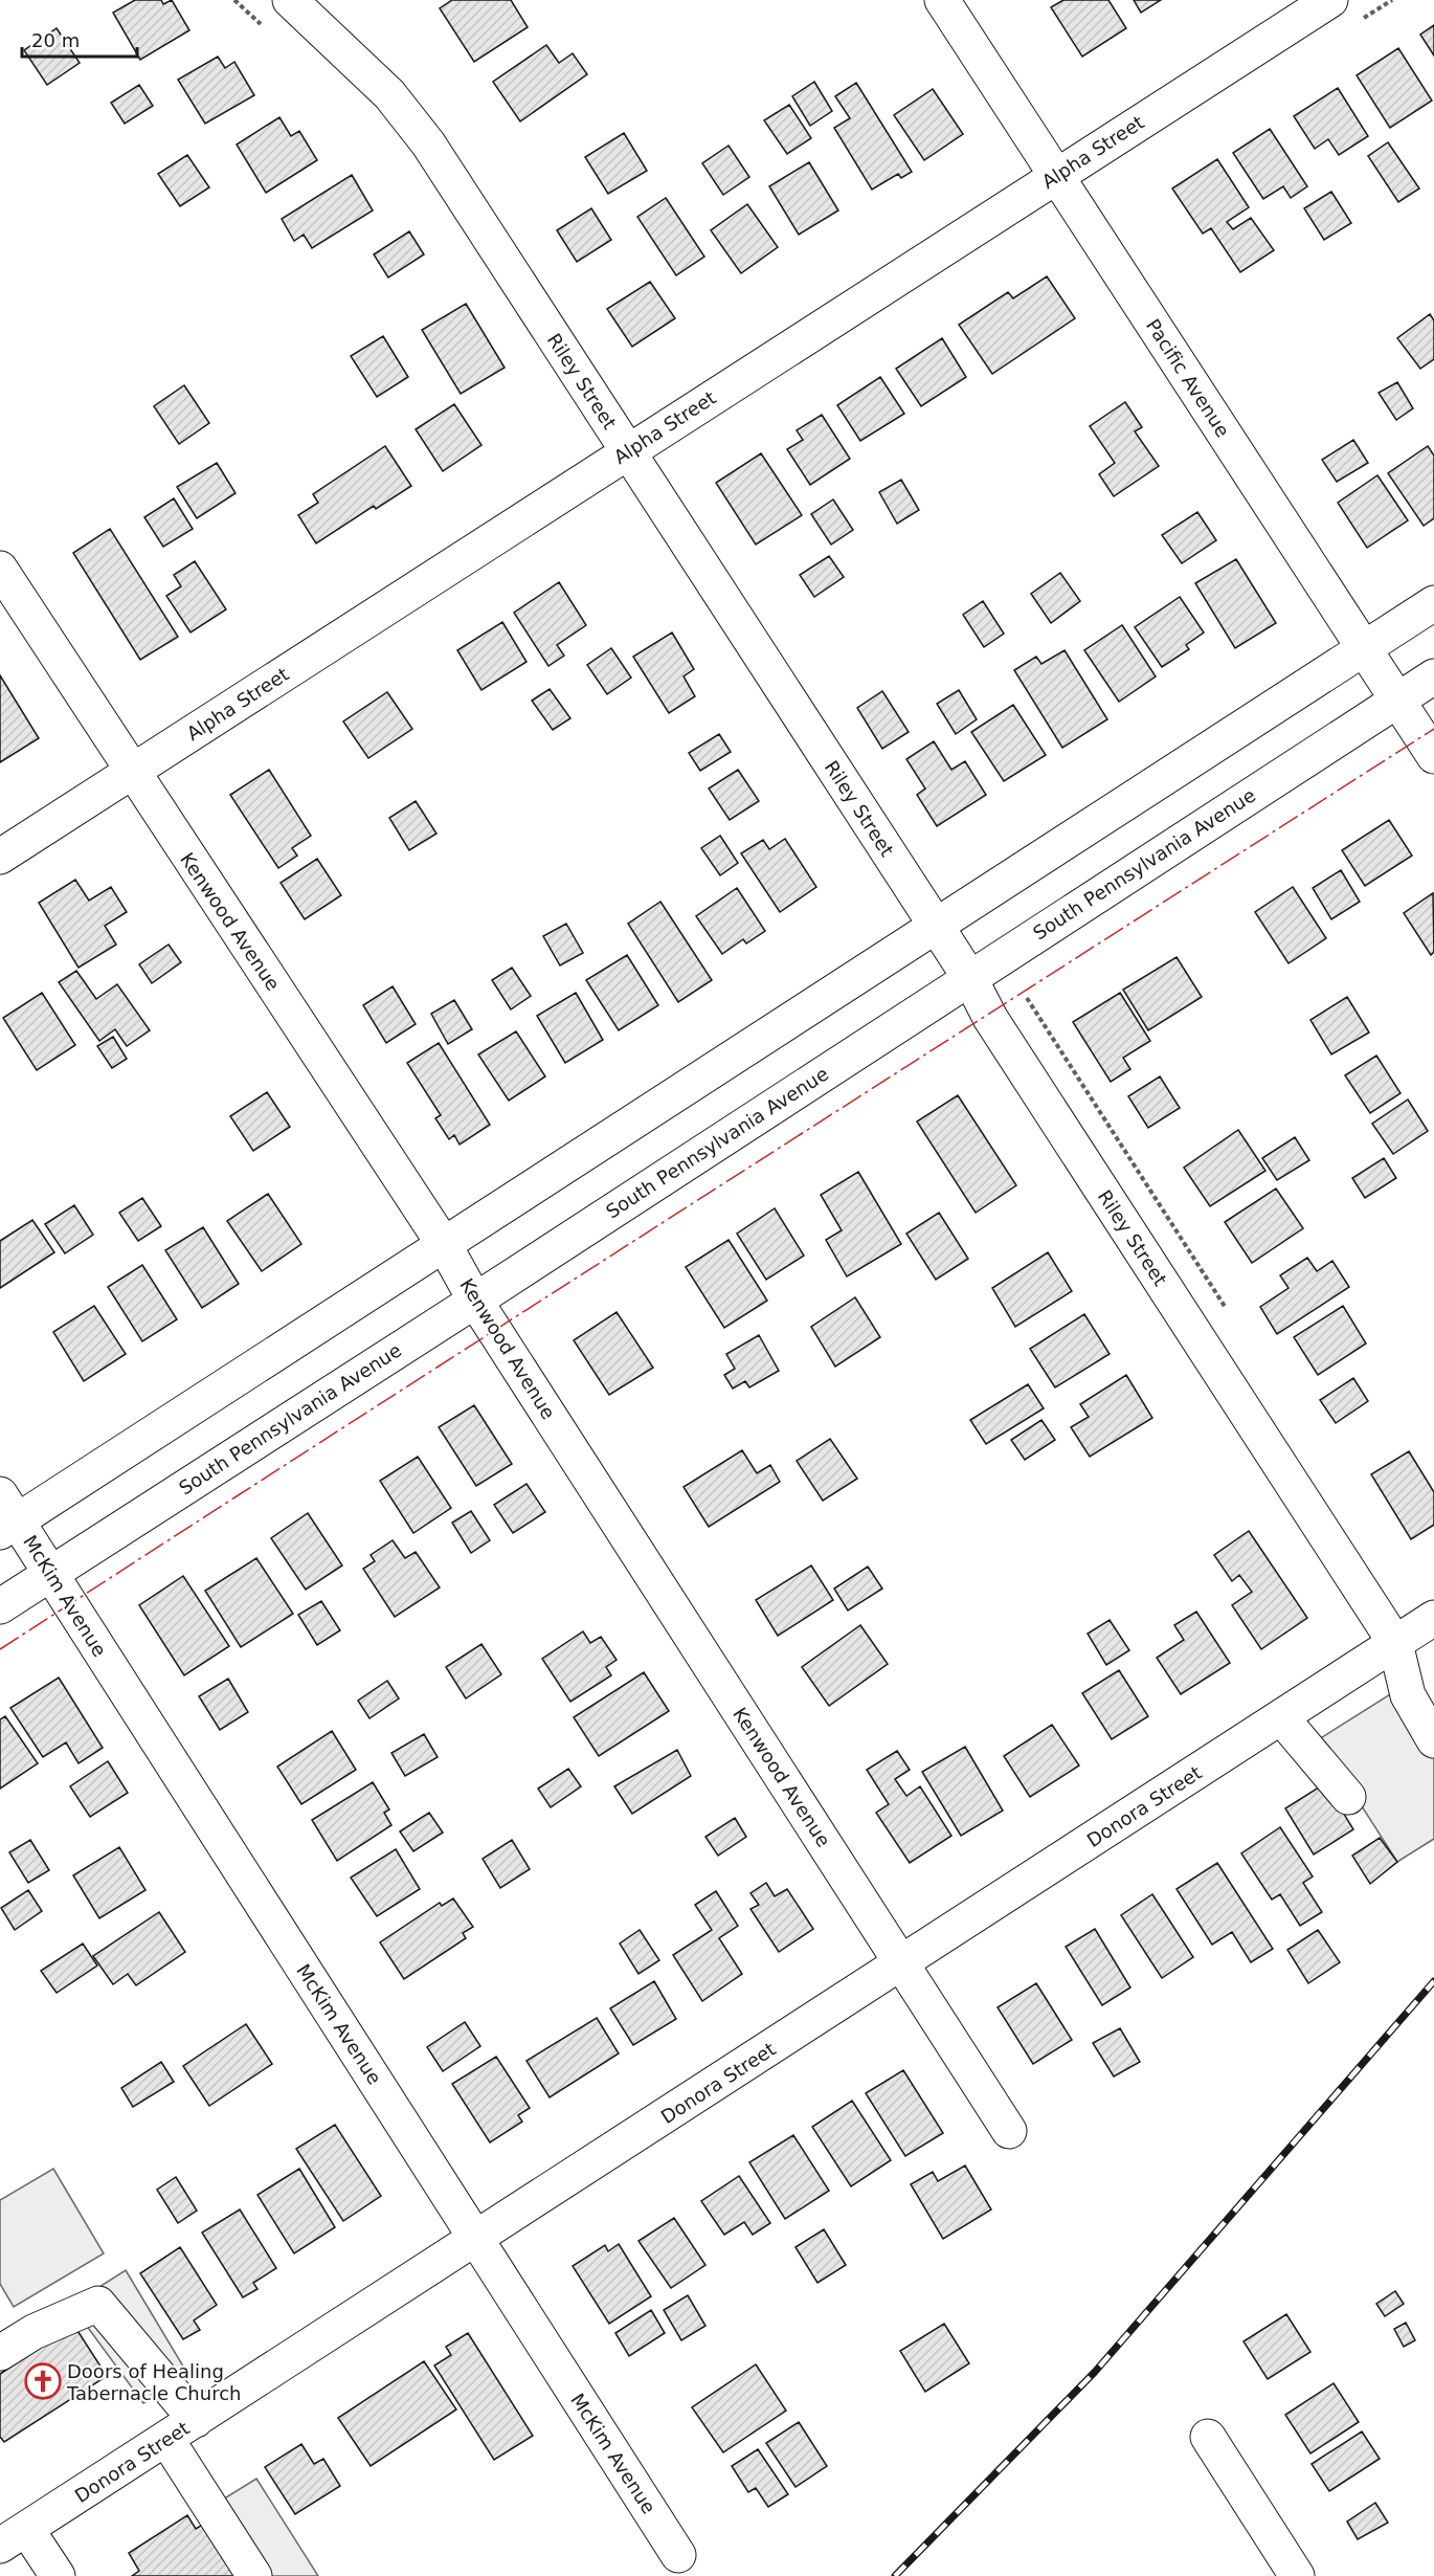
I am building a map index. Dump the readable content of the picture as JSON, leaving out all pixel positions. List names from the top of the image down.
{
  "streets": {
    "street": [
      "Alpha Street",
      "Pacific Avenue",
      "Riley Street",
      "South Pennsylvania Avenue",
      "Kenwood Avenue",
      "McKim Avenue",
      "Donora Street"
    ]
  },
  "crossings": [
    ["Alpha Street", "Pacific Avenue"],
    ["Alpha Street", "Riley Street"],
    ["Alpha Street", "Kenwood Avenue"],
    ["Pacific Avenue", "South Pennsylvania Avenue"],
    ["Riley Street", "South Pennsylvania Avenue"],
    ["Riley Street", "Donora Street"],
    ["South Pennsylvania Avenue", "Kenwood Avenue"],
    ["South Pennsylvania Avenue", "McKim Avenue"],
    ["Kenwood Avenue", "Donora Street"],
    ["McKim Avenue", "Donora Street"]
  ],
  "places": {
    "church": ["Doors of Healing Tabernacle Church"]
  },
  "scale_bar": "20 m"
}
